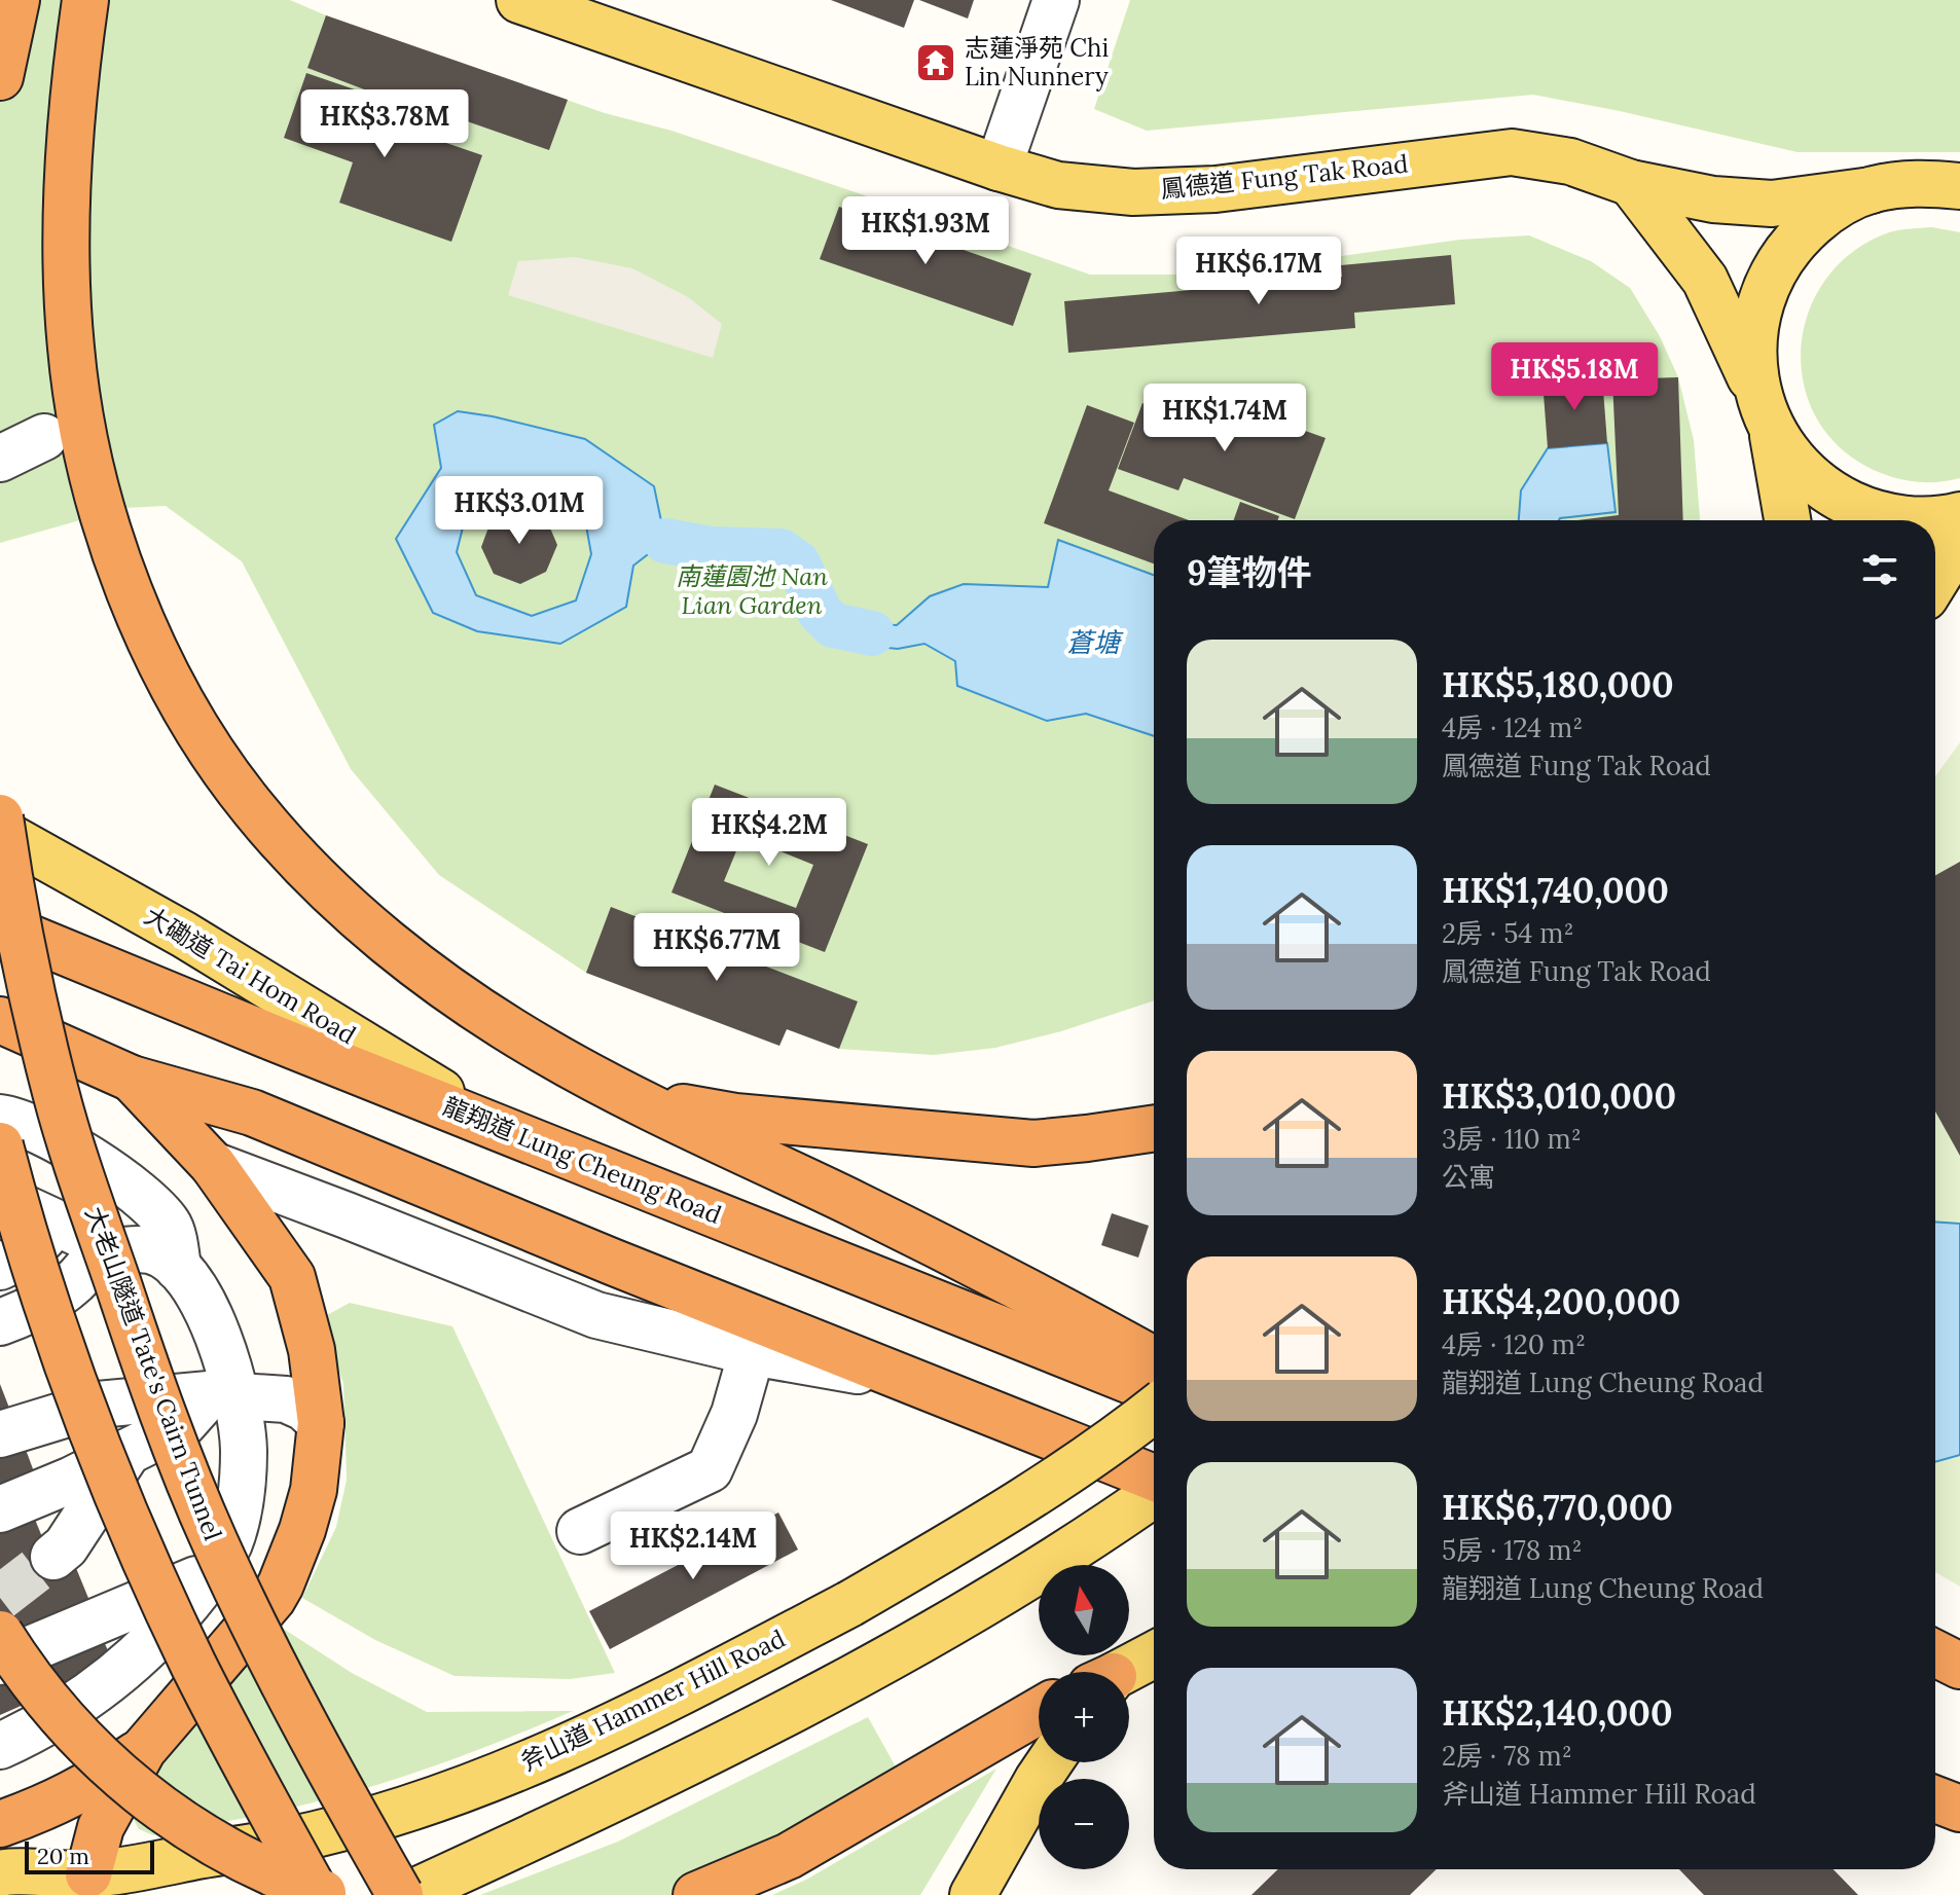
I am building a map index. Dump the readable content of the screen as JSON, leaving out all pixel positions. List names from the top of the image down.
{
  "streets": {
    "highway": ["龍翔道 Lung Cheung Road", "大老山隧道 Tate's Cairn Tunnel"],
    "main road": ["鳳德道 Fung Tak Road", "大磡道 Tai Hom Road", "斧山道 Hammer Hill Road"]
  },
  "crossings": [
    ["大磡道 Tai Hom Road", "龍翔道 Lung Cheung Road"]
  ],
  "water": ["蒼塘"],
  "parks": ["南蓮園池 Nan Lian Garden"],
  "places": {
    "temple": ["志蓮淨苑 Chi Lin Nunnery"]
  },
  "scale_bar": "20 m",
  "north": "top",
  "page": {
    "price": [
      "HK$3.78M",
      "HK$1.93M",
      "HK$6.17M",
      "HK$5.18M",
      "HK$1.74M",
      "HK$3.01M",
      "HK$4.2M",
      "HK$6.77M",
      "HK$2.14M"
    ],
    "heading": "9筆物件",
    "list": [
      {
        "name": "HK$5,180,000",
        "note": "4房 · 124 m² · 鳳德道 Fung Tak Road"
      },
      {
        "name": "HK$1,740,000",
        "note": "2房 · 54 m² · 鳳德道 Fung Tak Road"
      },
      {
        "name": "HK$3,010,000",
        "note": "3房 · 110 m² · 公寓"
      },
      {
        "name": "HK$4,200,000",
        "note": "4房 · 120 m² · 龍翔道 Lung Cheung Road"
      },
      {
        "name": "HK$6,770,000",
        "note": "5房 · 178 m² · 龍翔道 Lung Cheung Road"
      },
      {
        "name": "HK$2,140,000",
        "note": "2房 · 78 m² · 斧山道 Hammer Hill Road"
      }
    ],
    "map_buttons": ["+", "−"],
    "scale": "20 m"
  }
}
